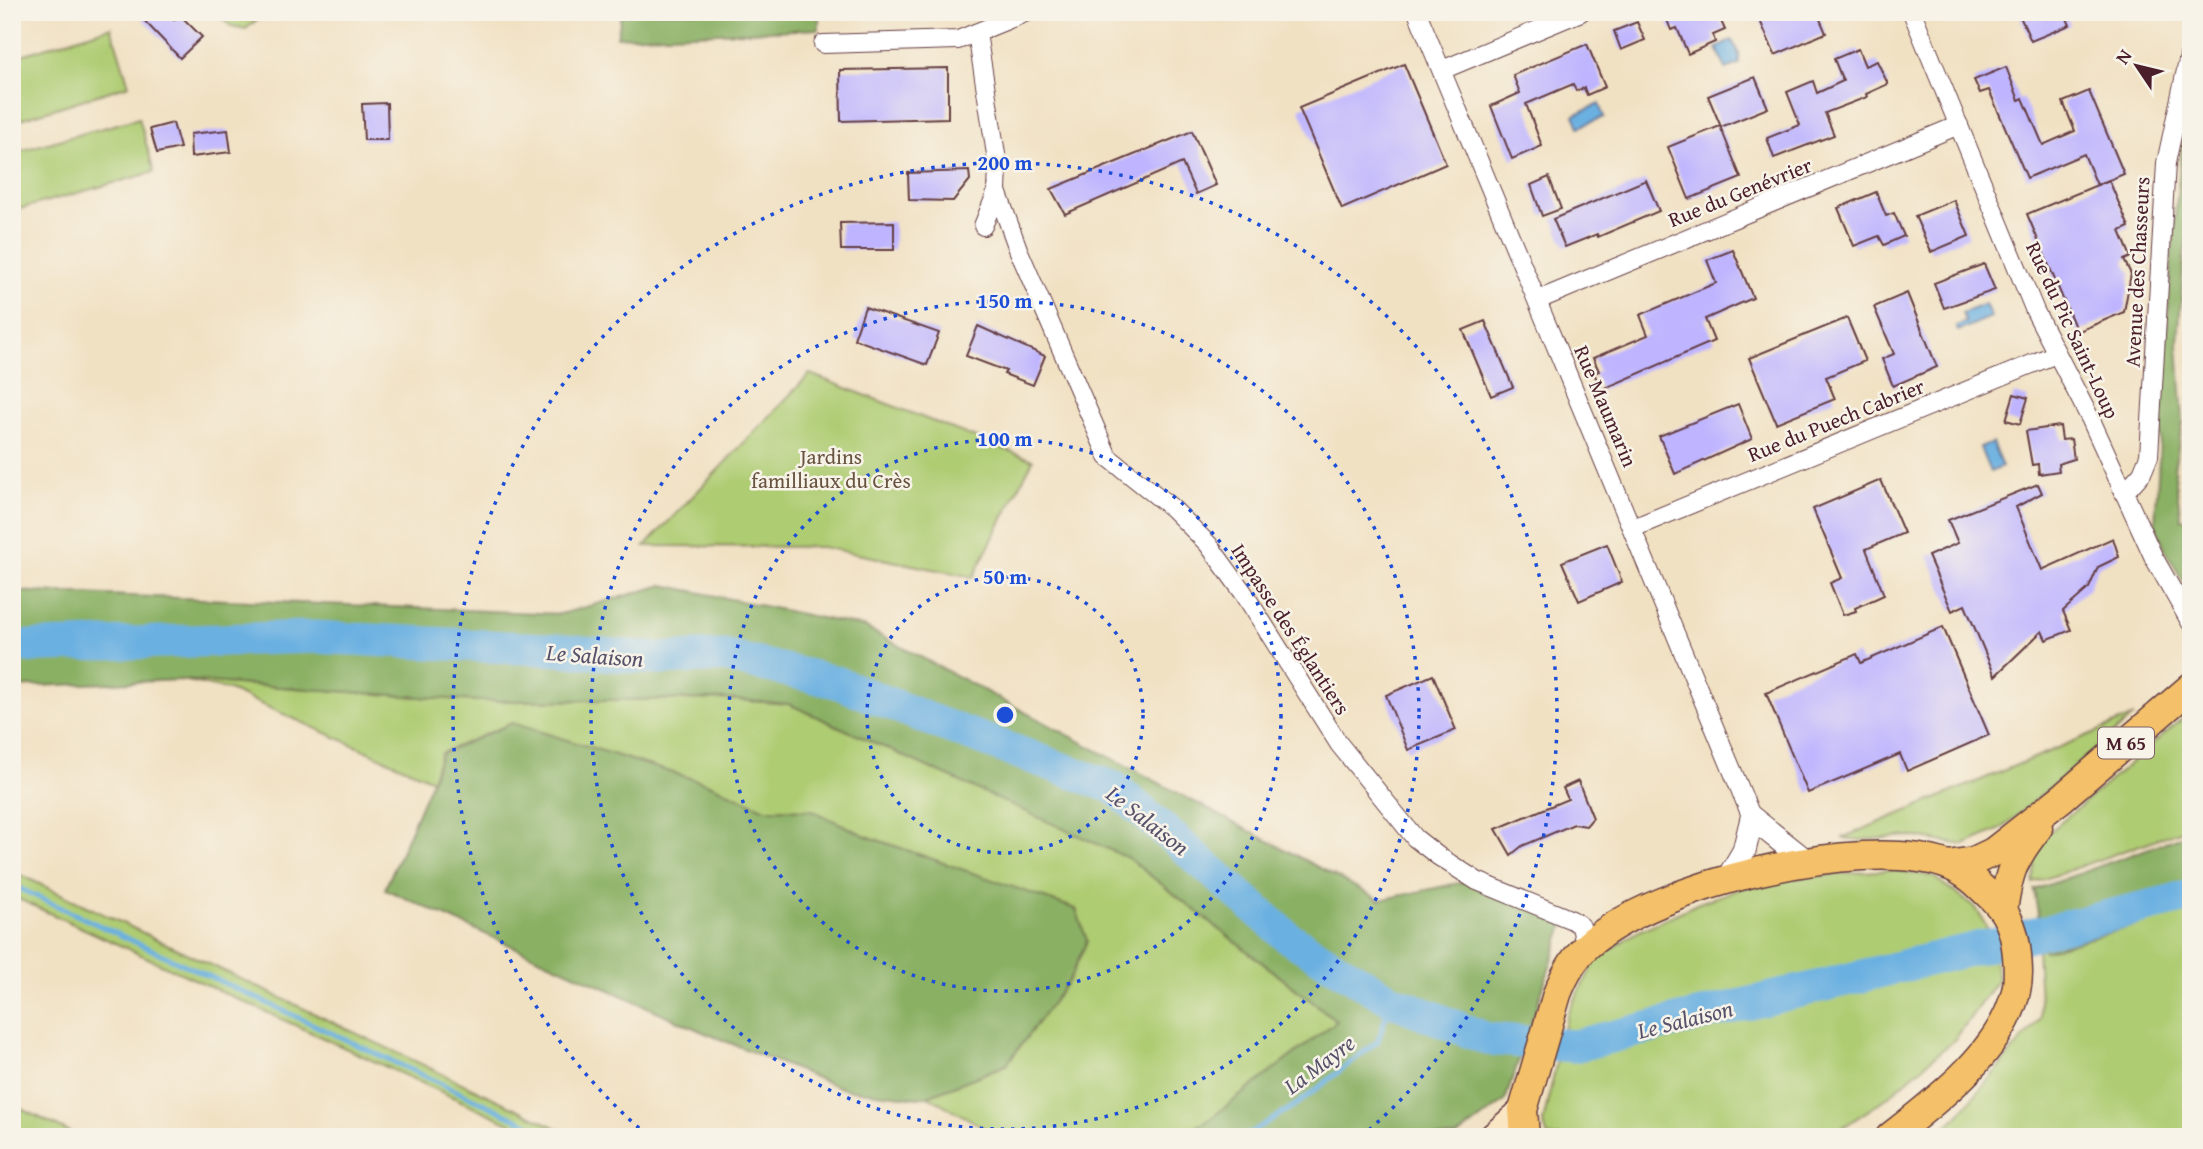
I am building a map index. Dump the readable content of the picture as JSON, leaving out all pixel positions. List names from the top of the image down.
{
  "streets": {
    "main road": ["M 65"],
    "street": [
      "Rue du Genévrier",
      "Avenue des Chasseurs",
      "Rue du Pic Saint-Loup",
      "Rue Maumarin",
      "Rue du Puech Cabrier",
      "Impasse des Églantiers"
    ]
  },
  "crossings": [
    ["Rue du Genévrier", "Rue du Pic Saint-Loup"],
    ["Rue du Genévrier", "Rue Maumarin"],
    ["Avenue des Chasseurs", "Rue du Pic Saint-Loup"],
    ["Rue du Pic Saint-Loup", "Rue du Puech Cabrier"],
    ["Rue Maumarin", "Rue du Puech Cabrier"]
  ],
  "water": ["Le Salaison", "La Mayre"],
  "parks": ["Jardins familliaux du Crès"],
  "north": "top left",
  "rings": [
    "200 m",
    "150 m",
    "100 m",
    "50 m"
  ]
}
